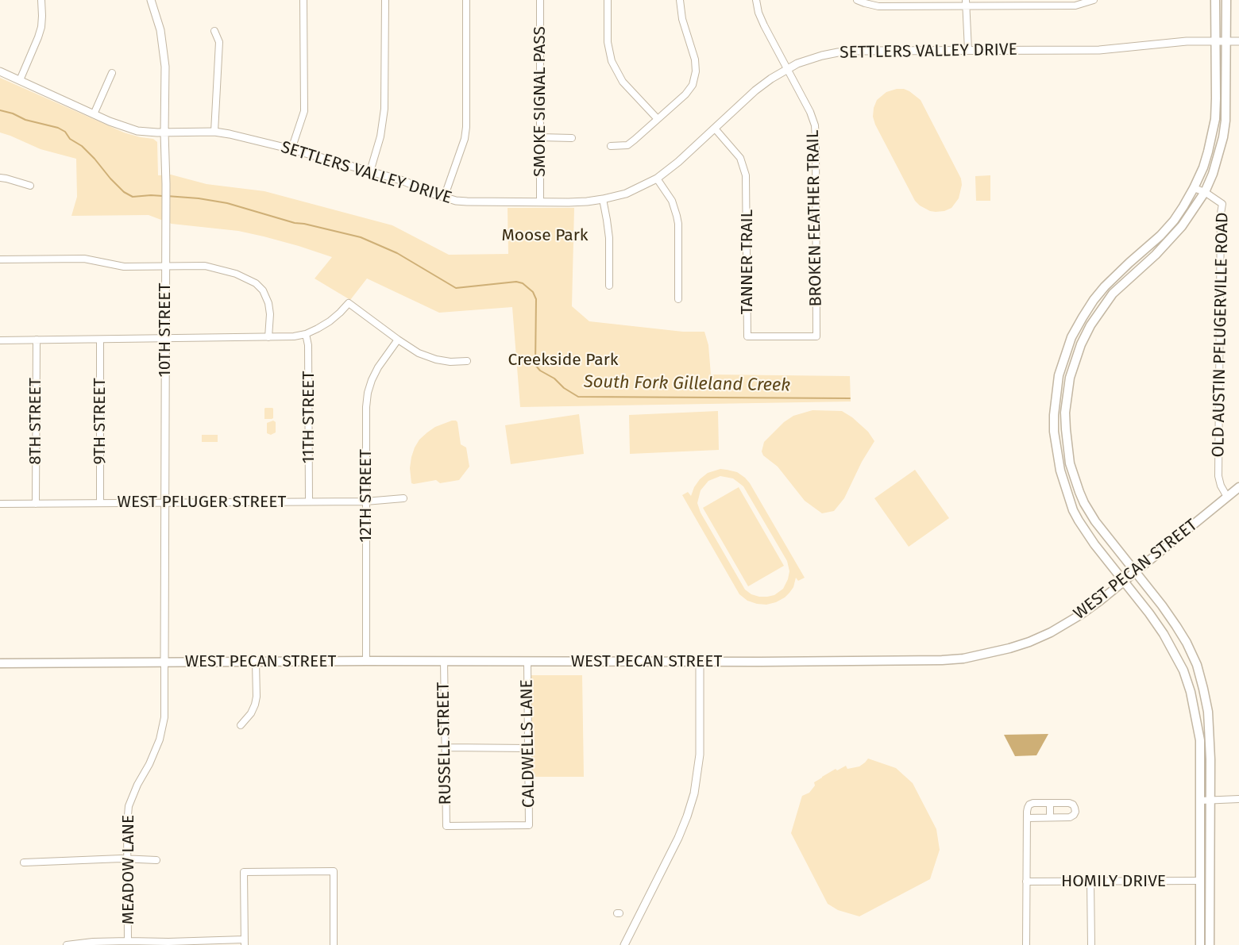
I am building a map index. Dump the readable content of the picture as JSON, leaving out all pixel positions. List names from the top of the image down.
{
  "streets": {
    "main road": ["WEST PECAN STREET"],
    "street": [
      "SETTLERS VALLEY DRIVE",
      "SMOKE SIGNAL PASS",
      "BROKEN FEATHER TRAIL",
      "TANNER TRAIL",
      "10TH STREET",
      "OLD AUSTIN PFLUGERVILLE ROAD",
      "11TH STREET",
      "8TH STREET",
      "9TH STREET",
      "12TH STREET",
      "WEST PFLUGER STREET",
      "RUSSELL STREET",
      "CALDWELLS LANE",
      "MEADOW LANE",
      "HOMILY DRIVE"
    ]
  },
  "crossings": [
    ["SETTLERS VALLEY DRIVE", "SMOKE SIGNAL PASS"],
    ["SETTLERS VALLEY DRIVE", "BROKEN FEATHER TRAIL"],
    ["SETTLERS VALLEY DRIVE", "TANNER TRAIL"],
    ["SETTLERS VALLEY DRIVE", "10TH STREET"],
    ["BROKEN FEATHER TRAIL", "TANNER TRAIL"],
    ["10TH STREET", "WEST PFLUGER STREET"],
    ["10TH STREET", "WEST PECAN STREET"],
    ["10TH STREET", "MEADOW LANE"],
    ["OLD AUSTIN PFLUGERVILLE ROAD", "WEST PECAN STREET"],
    ["11TH STREET", "WEST PFLUGER STREET"],
    ["8TH STREET", "WEST PFLUGER STREET"],
    ["9TH STREET", "WEST PFLUGER STREET"],
    ["12TH STREET", "WEST PFLUGER STREET"],
    ["12TH STREET", "WEST PECAN STREET"],
    ["WEST PECAN STREET", "RUSSELL STREET"],
    ["WEST PECAN STREET", "CALDWELLS LANE"],
    ["WEST PECAN STREET", "MEADOW LANE"],
    ["RUSSELL STREET", "CALDWELLS LANE"]
  ],
  "water": ["South Fork Gilleland Creek"],
  "parks": ["Moose Park", "Creekside Park"]
}
